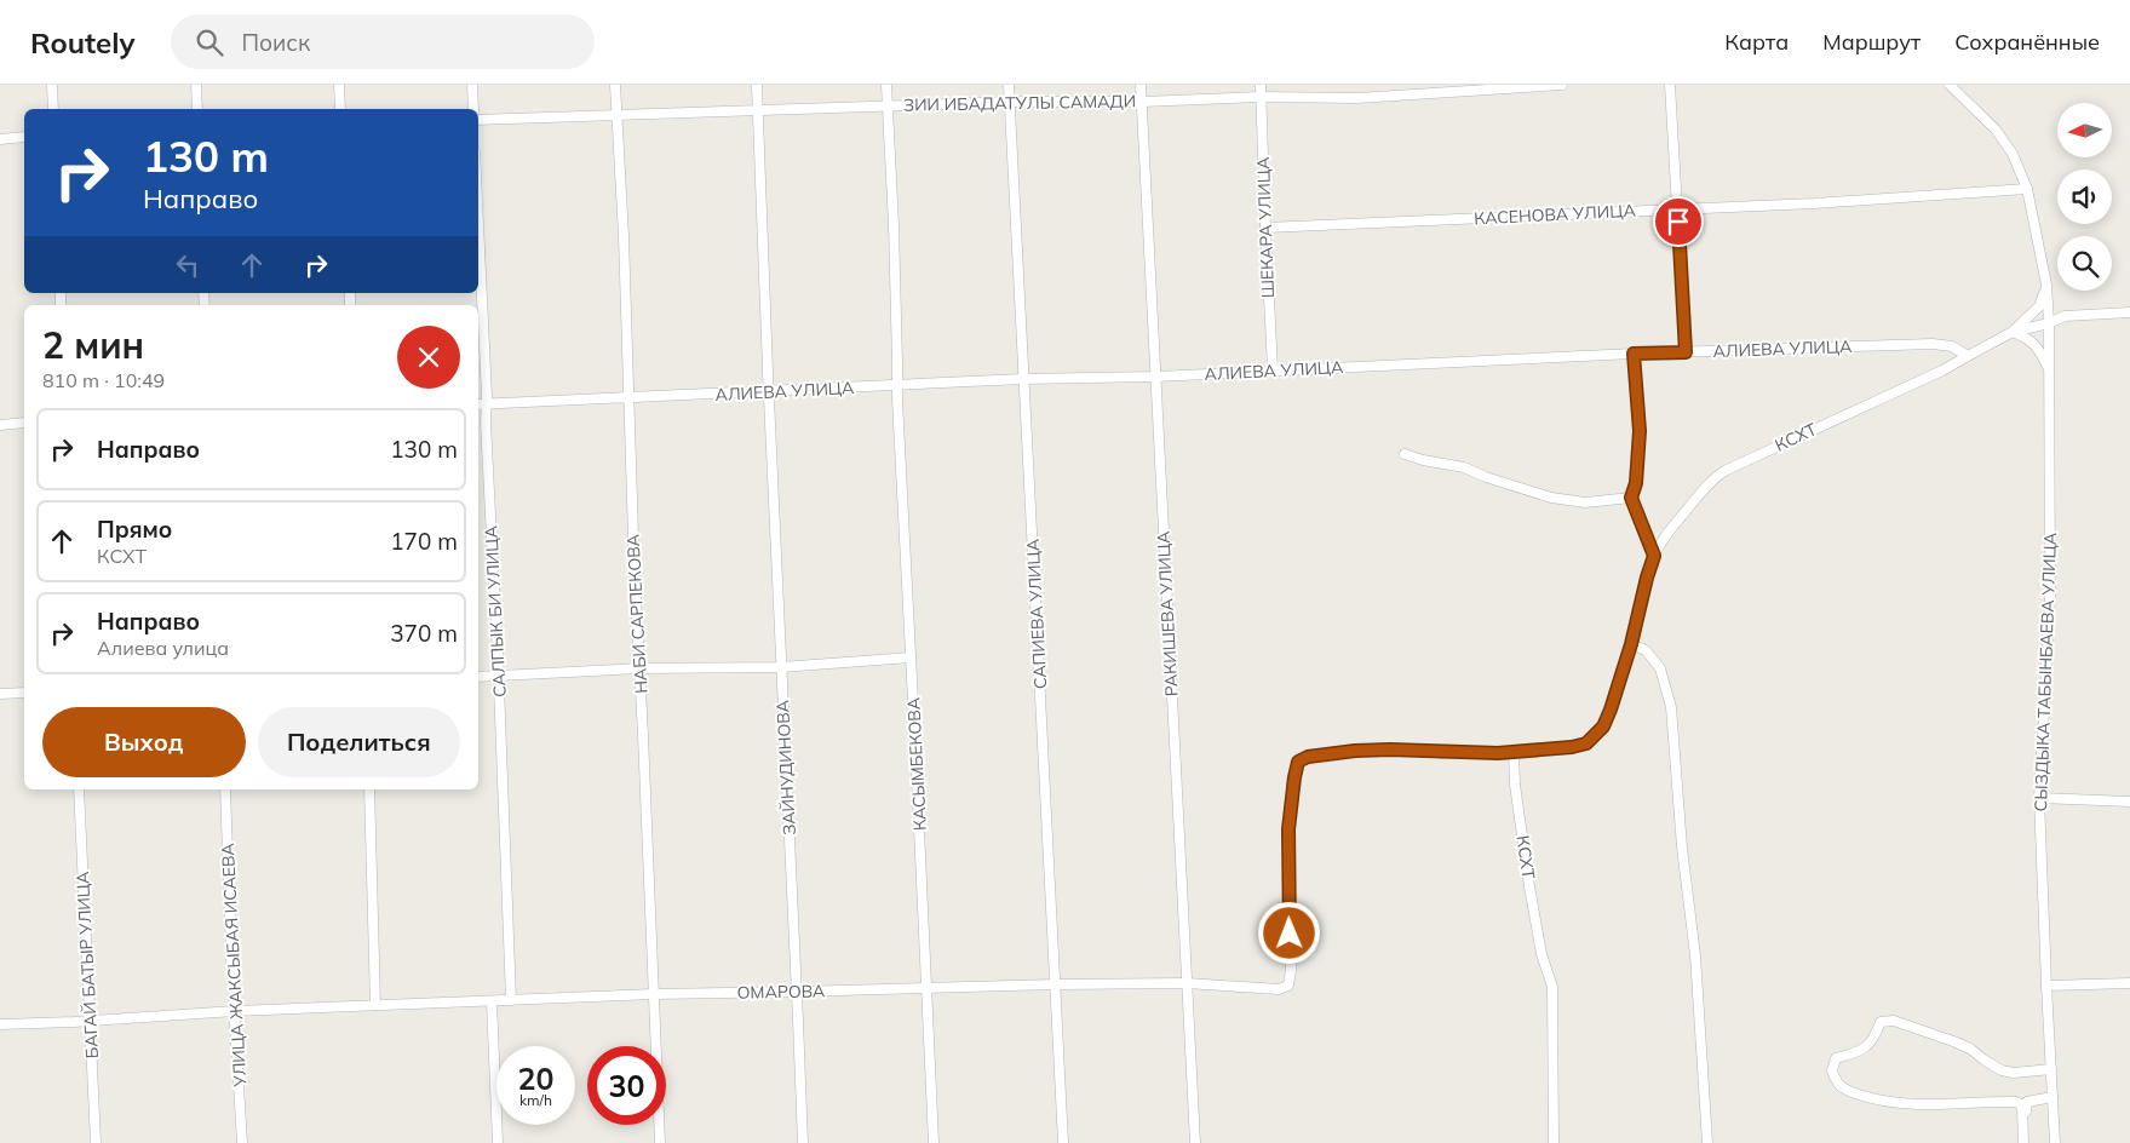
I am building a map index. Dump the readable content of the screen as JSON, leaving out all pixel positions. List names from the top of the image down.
{
  "streets": {
    "street": [
      "ЗИИ ИБАДАТУЛЫ САМАДИ",
      "КАСЕНОВА УЛИЦА",
      "ШЕКАРА УЛИЦА",
      "АЛИЕВА УЛИЦА",
      "КСХТ",
      "САЛПЫК БИ УЛИЦА",
      "НАБИ САРПЕКОВА",
      "САПИЕВА УЛИЦА",
      "РАКИШЕВА УЛИЦА",
      "СЫЗДЫКА ТАБЫНБАЕВА УЛИЦА",
      "КАСЫМБЕКОВА",
      "ЗАЙНУДИНОВА",
      "БАГАЙ БАТЫР УЛИЦА",
      "УЛИЦА ЖАКСЫБАЯ ИСАЕВА",
      "ОМАРОВА"
    ]
  },
  "crossings": [
    ["ЗИИ ИБАДАТУЛЫ САМАДИ", "ШЕКАРА УЛИЦА"],
    ["ЗИИ ИБАДАТУЛЫ САМАДИ", "НАБИ САРПЕКОВА"],
    ["ЗИИ ИБАДАТУЛЫ САМАДИ", "САПИЕВА УЛИЦА"],
    ["ЗИИ ИБАДАТУЛЫ САМАДИ", "РАКИШЕВА УЛИЦА"],
    ["ЗИИ ИБАДАТУЛЫ САМАДИ", "КАСЫМБЕКОВА"],
    ["ЗИИ ИБАДАТУЛЫ САМАДИ", "ЗАЙНУДИНОВА"],
    ["КАСЕНОВА УЛИЦА", "ШЕКАРА УЛИЦА"],
    ["КАСЕНОВА УЛИЦА", "СЫЗДЫКА ТАБЫНБАЕВА УЛИЦА"],
    ["ШЕКАРА УЛИЦА", "АЛИЕВА УЛИЦА"],
    ["АЛИЕВА УЛИЦА", "КСХТ"],
    ["АЛИЕВА УЛИЦА", "САЛПЫК БИ УЛИЦА"],
    ["АЛИЕВА УЛИЦА", "НАБИ САРПЕКОВА"],
    ["АЛИЕВА УЛИЦА", "САПИЕВА УЛИЦА"],
    ["АЛИЕВА УЛИЦА", "РАКИШЕВА УЛИЦА"],
    ["АЛИЕВА УЛИЦА", "КАСЫМБЕКОВА"],
    ["АЛИЕВА УЛИЦА", "ЗАЙНУДИНОВА"],
    ["КСХТ", "ОМАРОВА"],
    ["САЛПЫК БИ УЛИЦА", "ОМАРОВА"],
    ["НАБИ САРПЕКОВА", "ОМАРОВА"],
    ["САПИЕВА УЛИЦА", "ОМАРОВА"],
    ["РАКИШЕВА УЛИЦА", "ОМАРОВА"],
    ["КАСЫМБЕКОВА", "ОМАРОВА"],
    ["ЗАЙНУДИНОВА", "ОМАРОВА"],
    ["БАГАЙ БАТЫР УЛИЦА", "ОМАРОВА"],
    ["УЛИЦА ЖАКСЫБАЯ ИСАЕВА", "ОМАРОВА"]
  ],
  "north": "left",
  "page": {
    "header": "Routely",
    "search": "Поиск",
    "nav": ["Карта", "Маршрут", "Сохранённые"],
    "turn": ["130 m", "Направо"],
    "heading": ["2 мин", "810 m · 10:49"],
    "list": [
      {
        "name": "Направо",
        "value": "130 m"
      },
      {
        "name": "Прямо",
        "note": "КСХТ",
        "value": "170 m"
      },
      {
        "name": "Направо",
        "note": "Алиева улица",
        "value": "370 m"
      }
    ],
    "buttons": ["Выход", "Поделиться"],
    "speed": "20 km/h",
    "limit": "30"
  }
}
